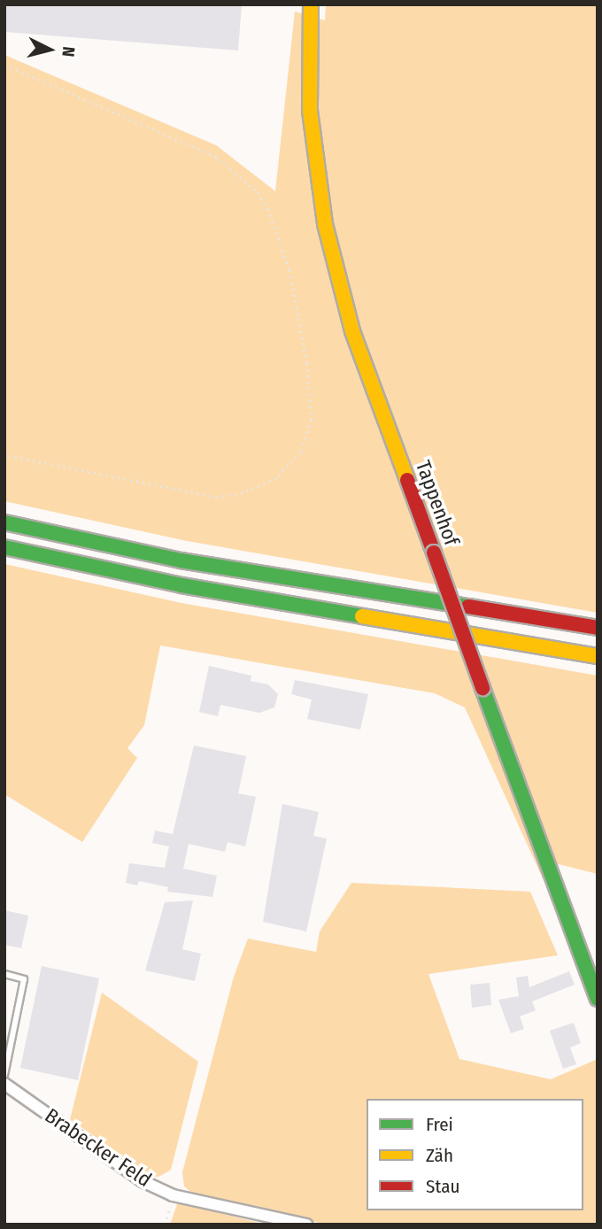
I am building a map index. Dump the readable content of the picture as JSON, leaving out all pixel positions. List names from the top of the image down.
{
  "streets": {
    "main road": ["Tappenhof"],
    "street": ["Brabecker Feld"]
  },
  "legend": ["Frei", "Zäh", "Stau"],
  "north": "right"
}
